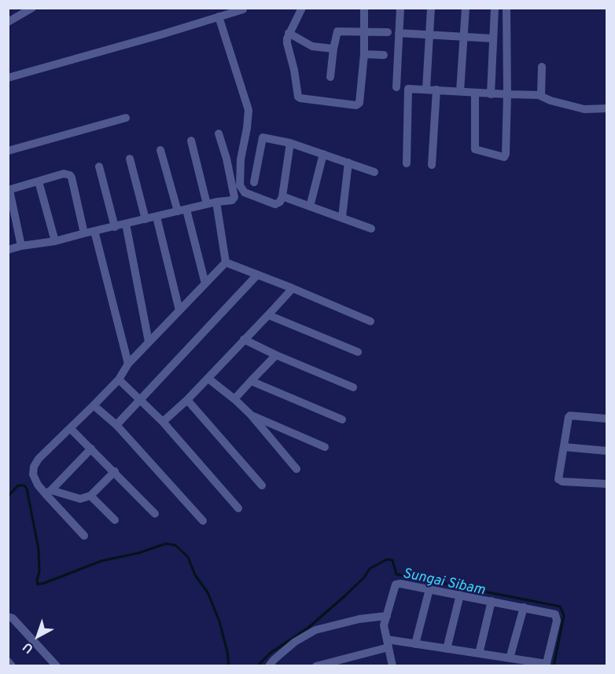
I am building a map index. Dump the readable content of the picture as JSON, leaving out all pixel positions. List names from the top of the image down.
{
  "water": ["Sungai Sibam"],
  "north": "bottom left"
}
